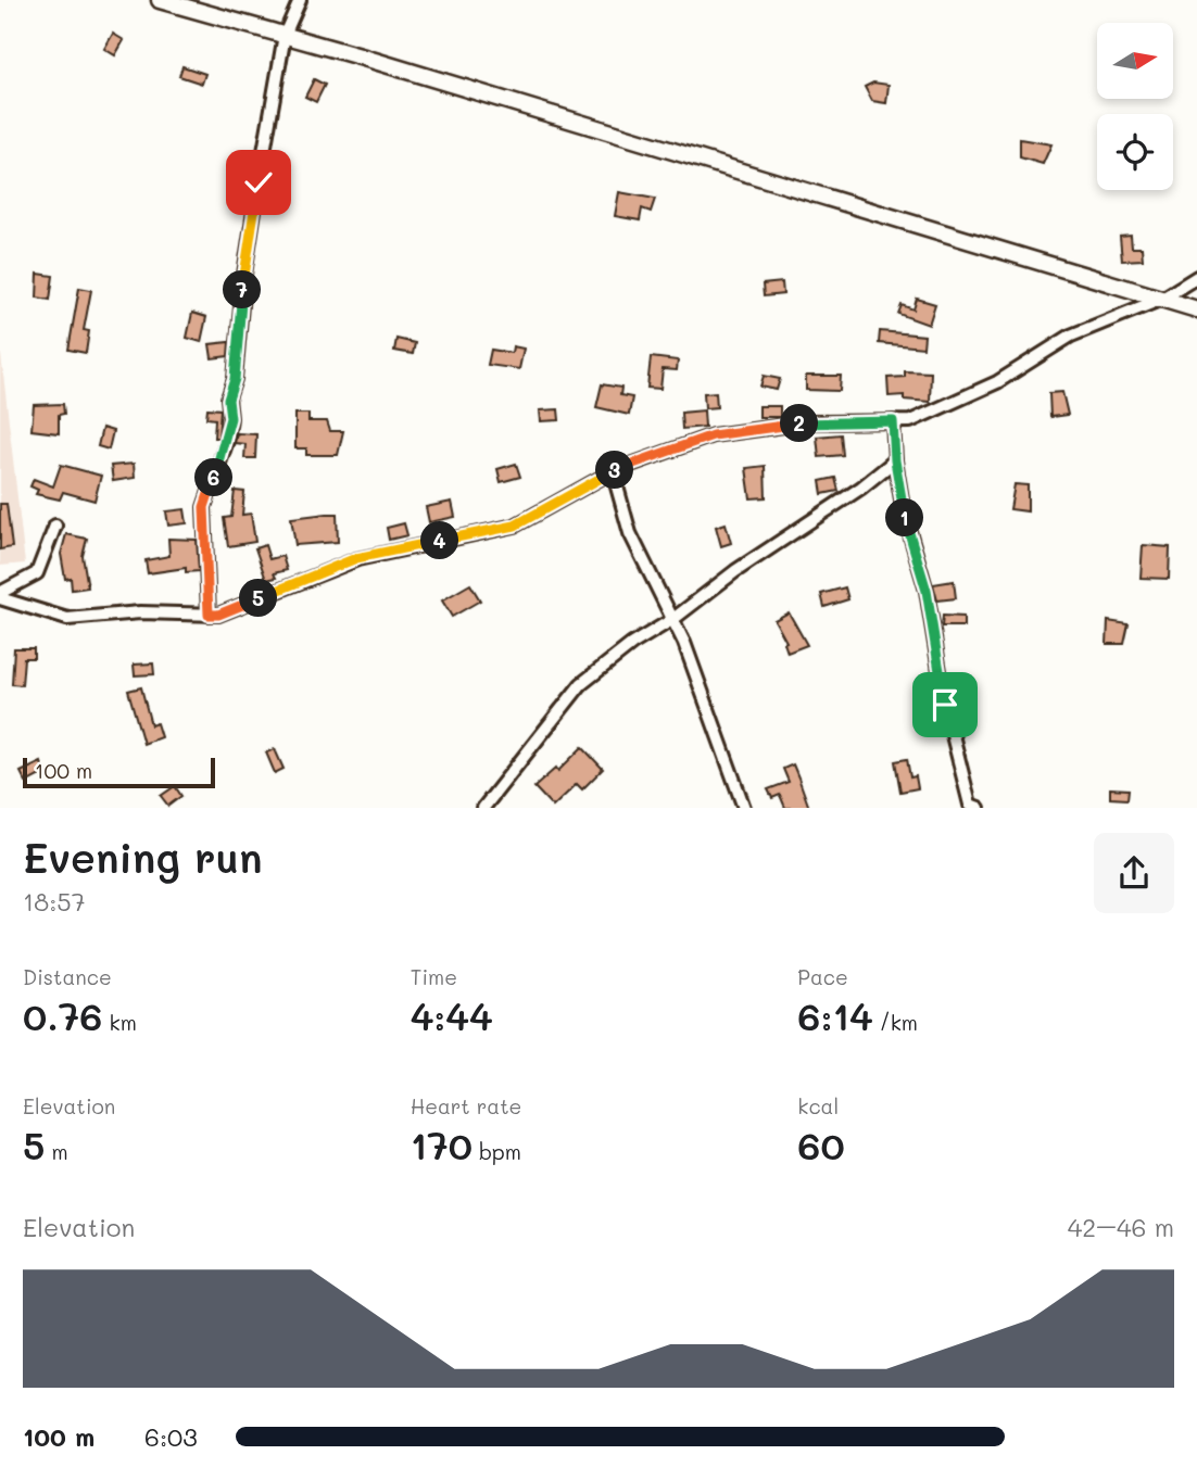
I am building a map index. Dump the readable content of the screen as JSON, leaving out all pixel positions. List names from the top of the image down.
{
  "scale_bar": "100 m",
  "north": "right",
  "page": {
    "pins": [
      "7",
      "2",
      "3",
      "6",
      "1",
      "4",
      "5"
    ],
    "scale": "100 m",
    "heading": ["Evening run", "18:57"],
    "stats": [
      ["Distance", "0.76 km"],
      ["Time", "4:44"],
      ["Pace", "6:14 /km"],
      ["Elevation", "5 m"],
      ["Heart rate", "170 bpm"],
      ["kcal", "60"]
    ],
    "chart": ["Elevation", "42–46 m"],
    "list": [
      {
        "name": "100 m",
        "note": "6:03"
      }
    ]
  }
}
